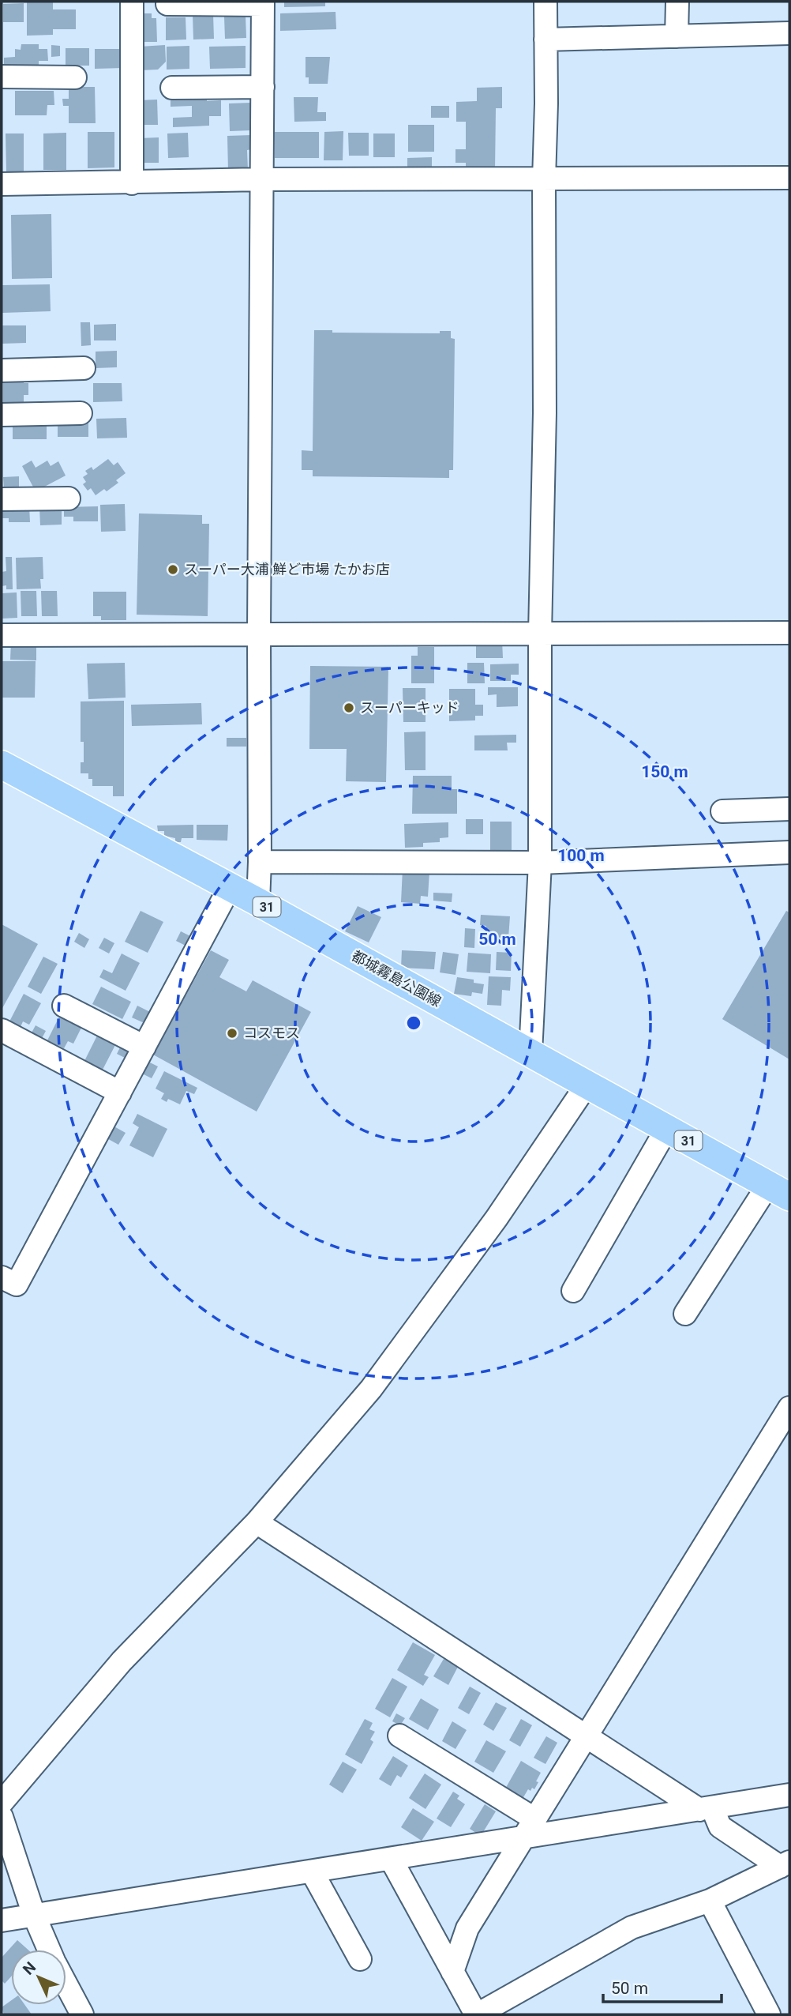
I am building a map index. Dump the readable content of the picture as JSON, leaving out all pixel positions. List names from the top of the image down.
{
  "streets": {
    "main road": ["31", "都城霧島公園線"]
  },
  "places": ["スーパー大浦 鮮ど市場 たかお店", "スーパーキッド", "コスモス"],
  "scale_bar": "50 m",
  "north": "top left",
  "rings": ["150 m", "100 m", "50 m"]
}
